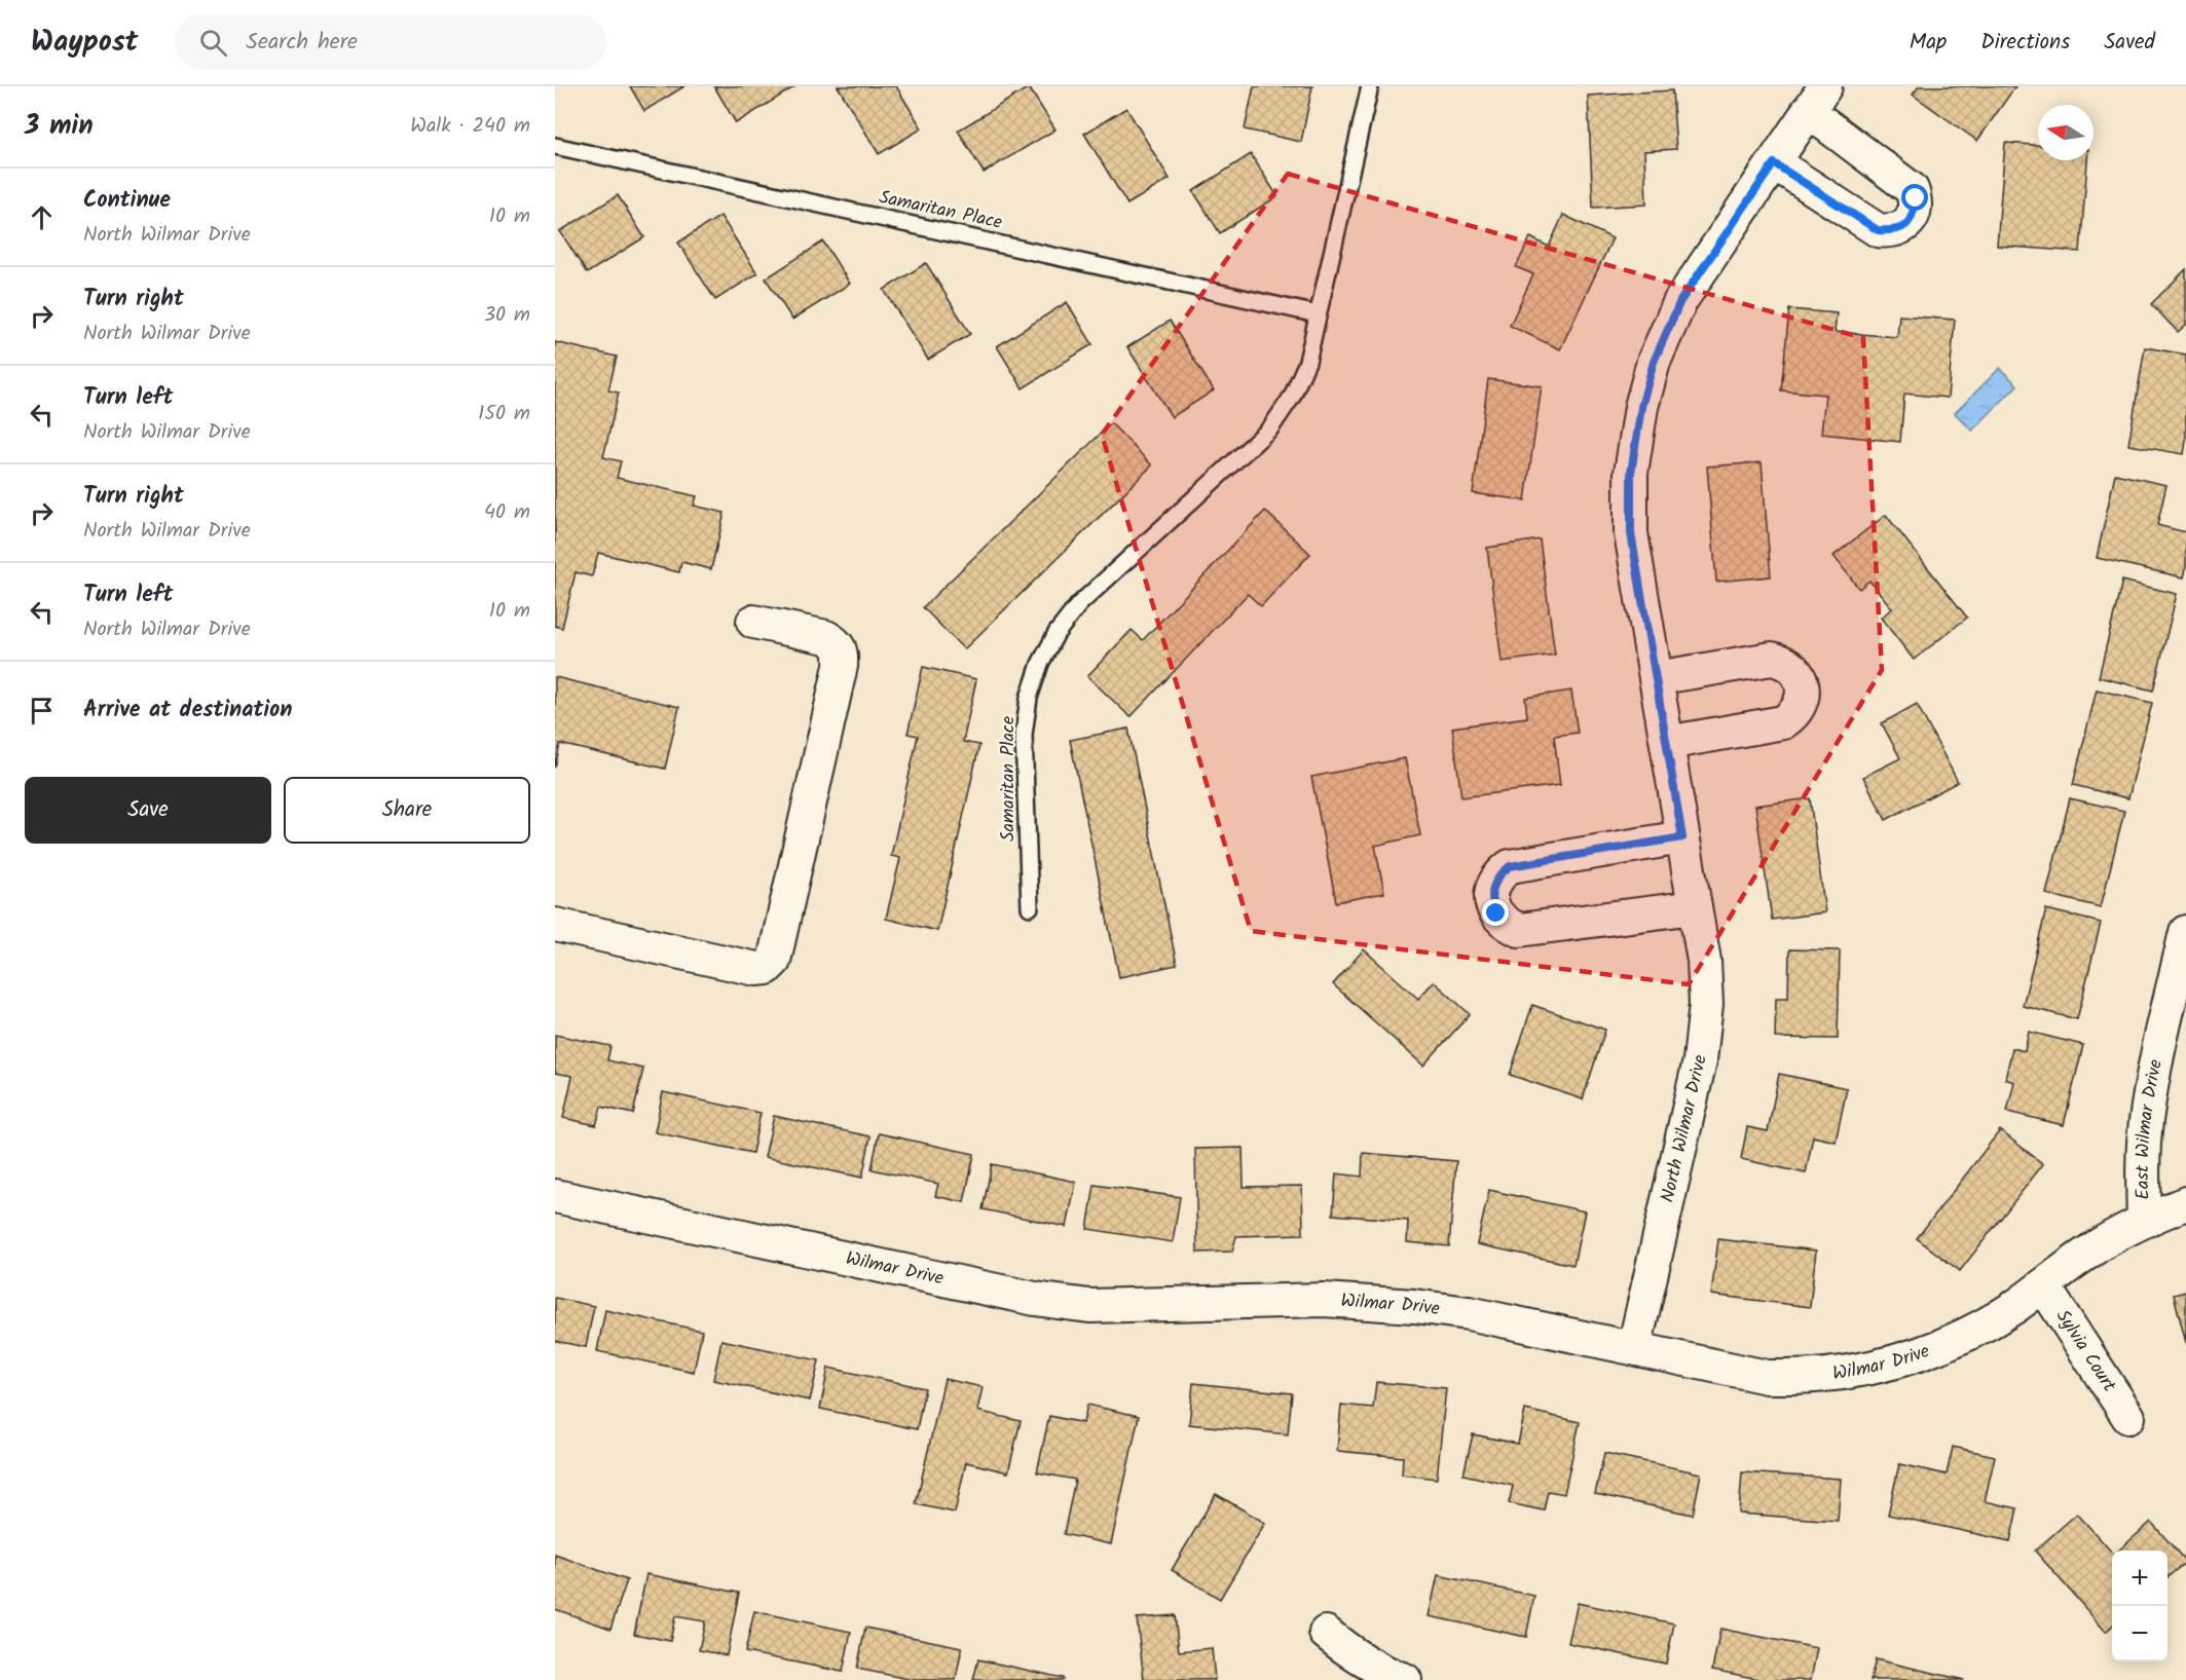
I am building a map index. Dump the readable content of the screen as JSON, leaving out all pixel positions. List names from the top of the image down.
{
  "streets": {
    "street": [
      "North Wilmar Drive",
      "East Wilmar Drive",
      "Wilmar Drive",
      "Sylvia Court"
    ],
    "lane": ["Samaritan Place"]
  },
  "crossings": [
    ["North Wilmar Drive", "Wilmar Drive"],
    ["East Wilmar Drive", "Wilmar Drive"],
    ["Wilmar Drive", "Sylvia Court"]
  ],
  "north": "left",
  "page": {
    "header": "Waypost",
    "search": "Search here",
    "nav": ["Map", "Directions", "Saved"],
    "heading": ["3 min", "Walk · 240 m"],
    "list": [
      ["Continue", "North Wilmar Drive", "10 m"],
      ["Turn right", "North Wilmar Drive", "30 m"],
      ["Turn left", "North Wilmar Drive", "150 m"],
      ["Turn right", "North Wilmar Drive", "40 m"],
      ["Turn left", "North Wilmar Drive", "10 m"],
      "Arrive at destination"
    ],
    "buttons": ["Save", "Share"],
    "map_buttons": ["+", "−"]
  }
}
